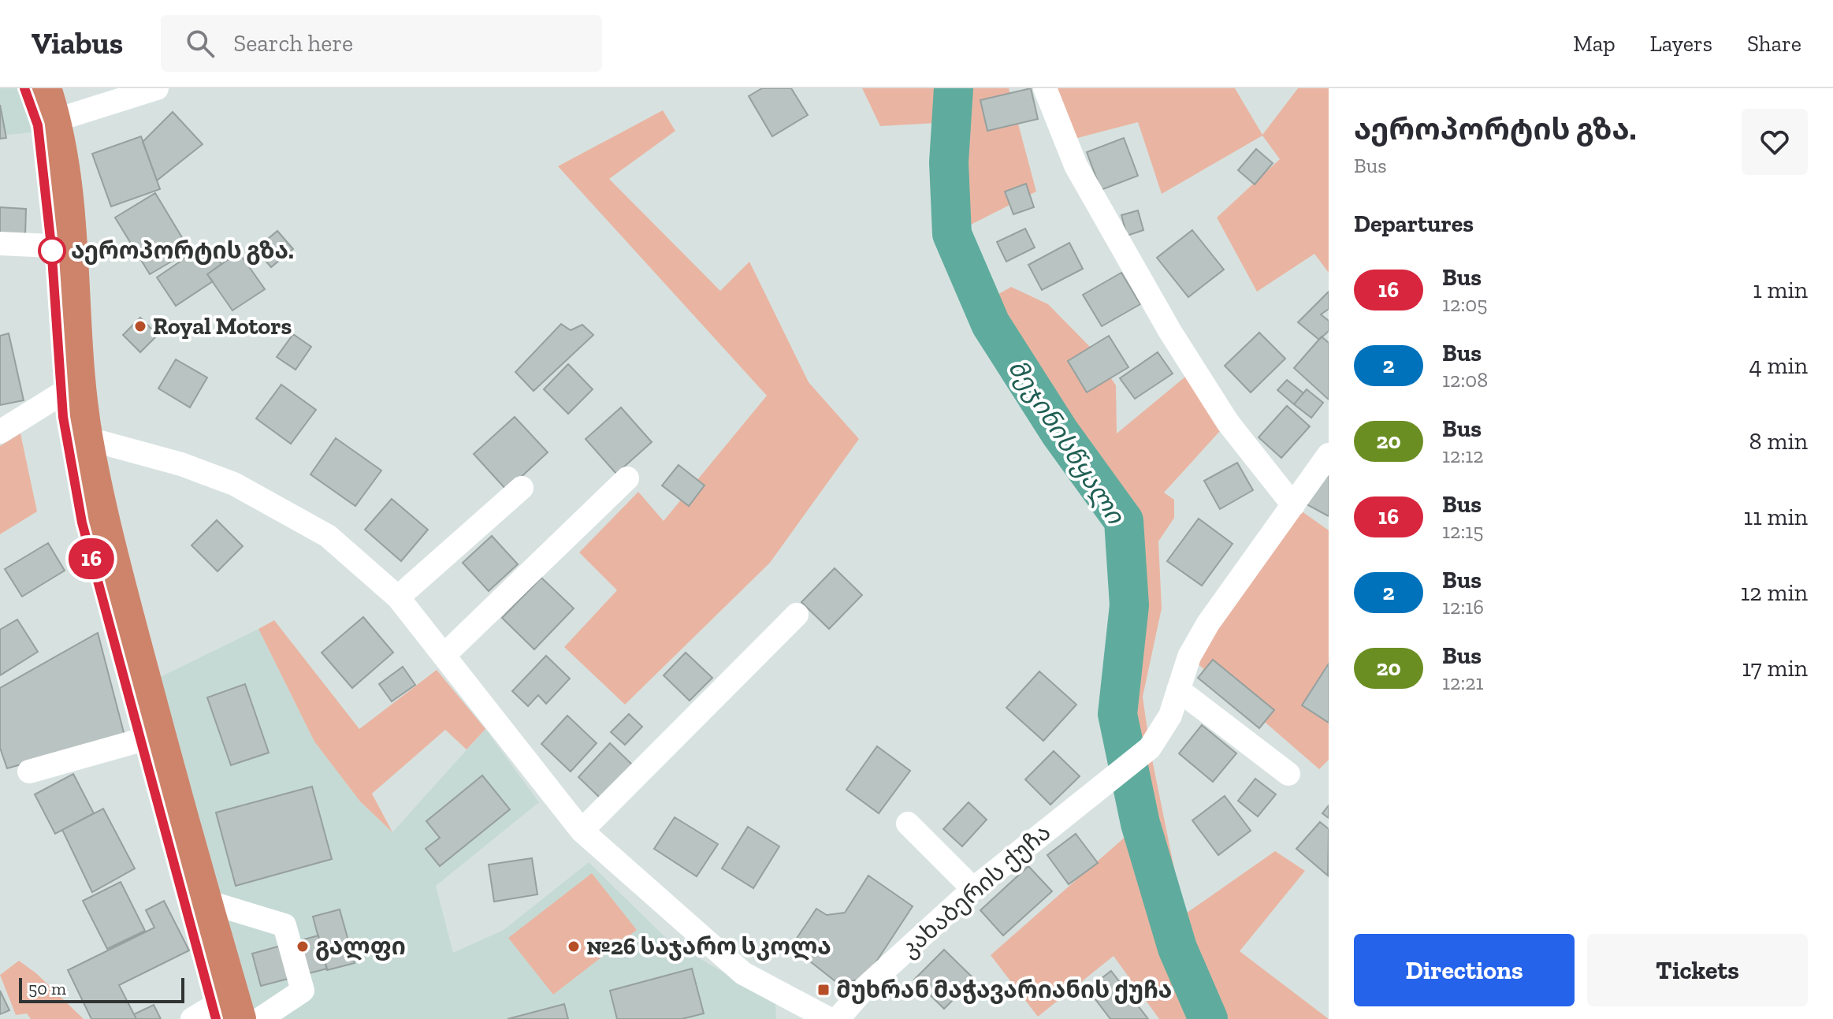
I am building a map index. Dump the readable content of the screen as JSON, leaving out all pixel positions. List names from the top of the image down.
{
  "streets": {
    "street": ["კახაბერის ქუჩა"]
  },
  "water": ["მეჯინისწყალი"],
  "places": {
    "other": [
      "აეროპორტის გზა.",
      "Royal Motors",
      "გალფი",
      "№26 საჯარო სკოლა"
    ],
    "transit": ["მუხრან მაჭავარიანის ქუჩა"]
  },
  "lines": ["bus line 16"],
  "scale_bar": "50 m",
  "page": {
    "header": "Viabus",
    "search": "Search here",
    "nav": ["Map", "Layers", "Share"],
    "on_map": "16",
    "heading": [
      ["აეროპორტის გზა.", "Bus"],
      "Departures"
    ],
    "list": [
      {
        "mark": "16",
        "name": "Bus",
        "note": "12:05",
        "value": "1 min"
      },
      {
        "mark": "2",
        "name": "Bus",
        "note": "12:08",
        "value": "4 min"
      },
      {
        "mark": "20",
        "name": "Bus",
        "note": "12:12",
        "value": "8 min"
      },
      {
        "mark": "16",
        "name": "Bus",
        "note": "12:15",
        "value": "11 min"
      },
      {
        "mark": "2",
        "name": "Bus",
        "note": "12:16",
        "value": "12 min"
      },
      {
        "mark": "20",
        "name": "Bus",
        "note": "12:21",
        "value": "17 min"
      }
    ],
    "buttons": ["Directions", "Tickets"],
    "scale": "50 m"
  }
}
